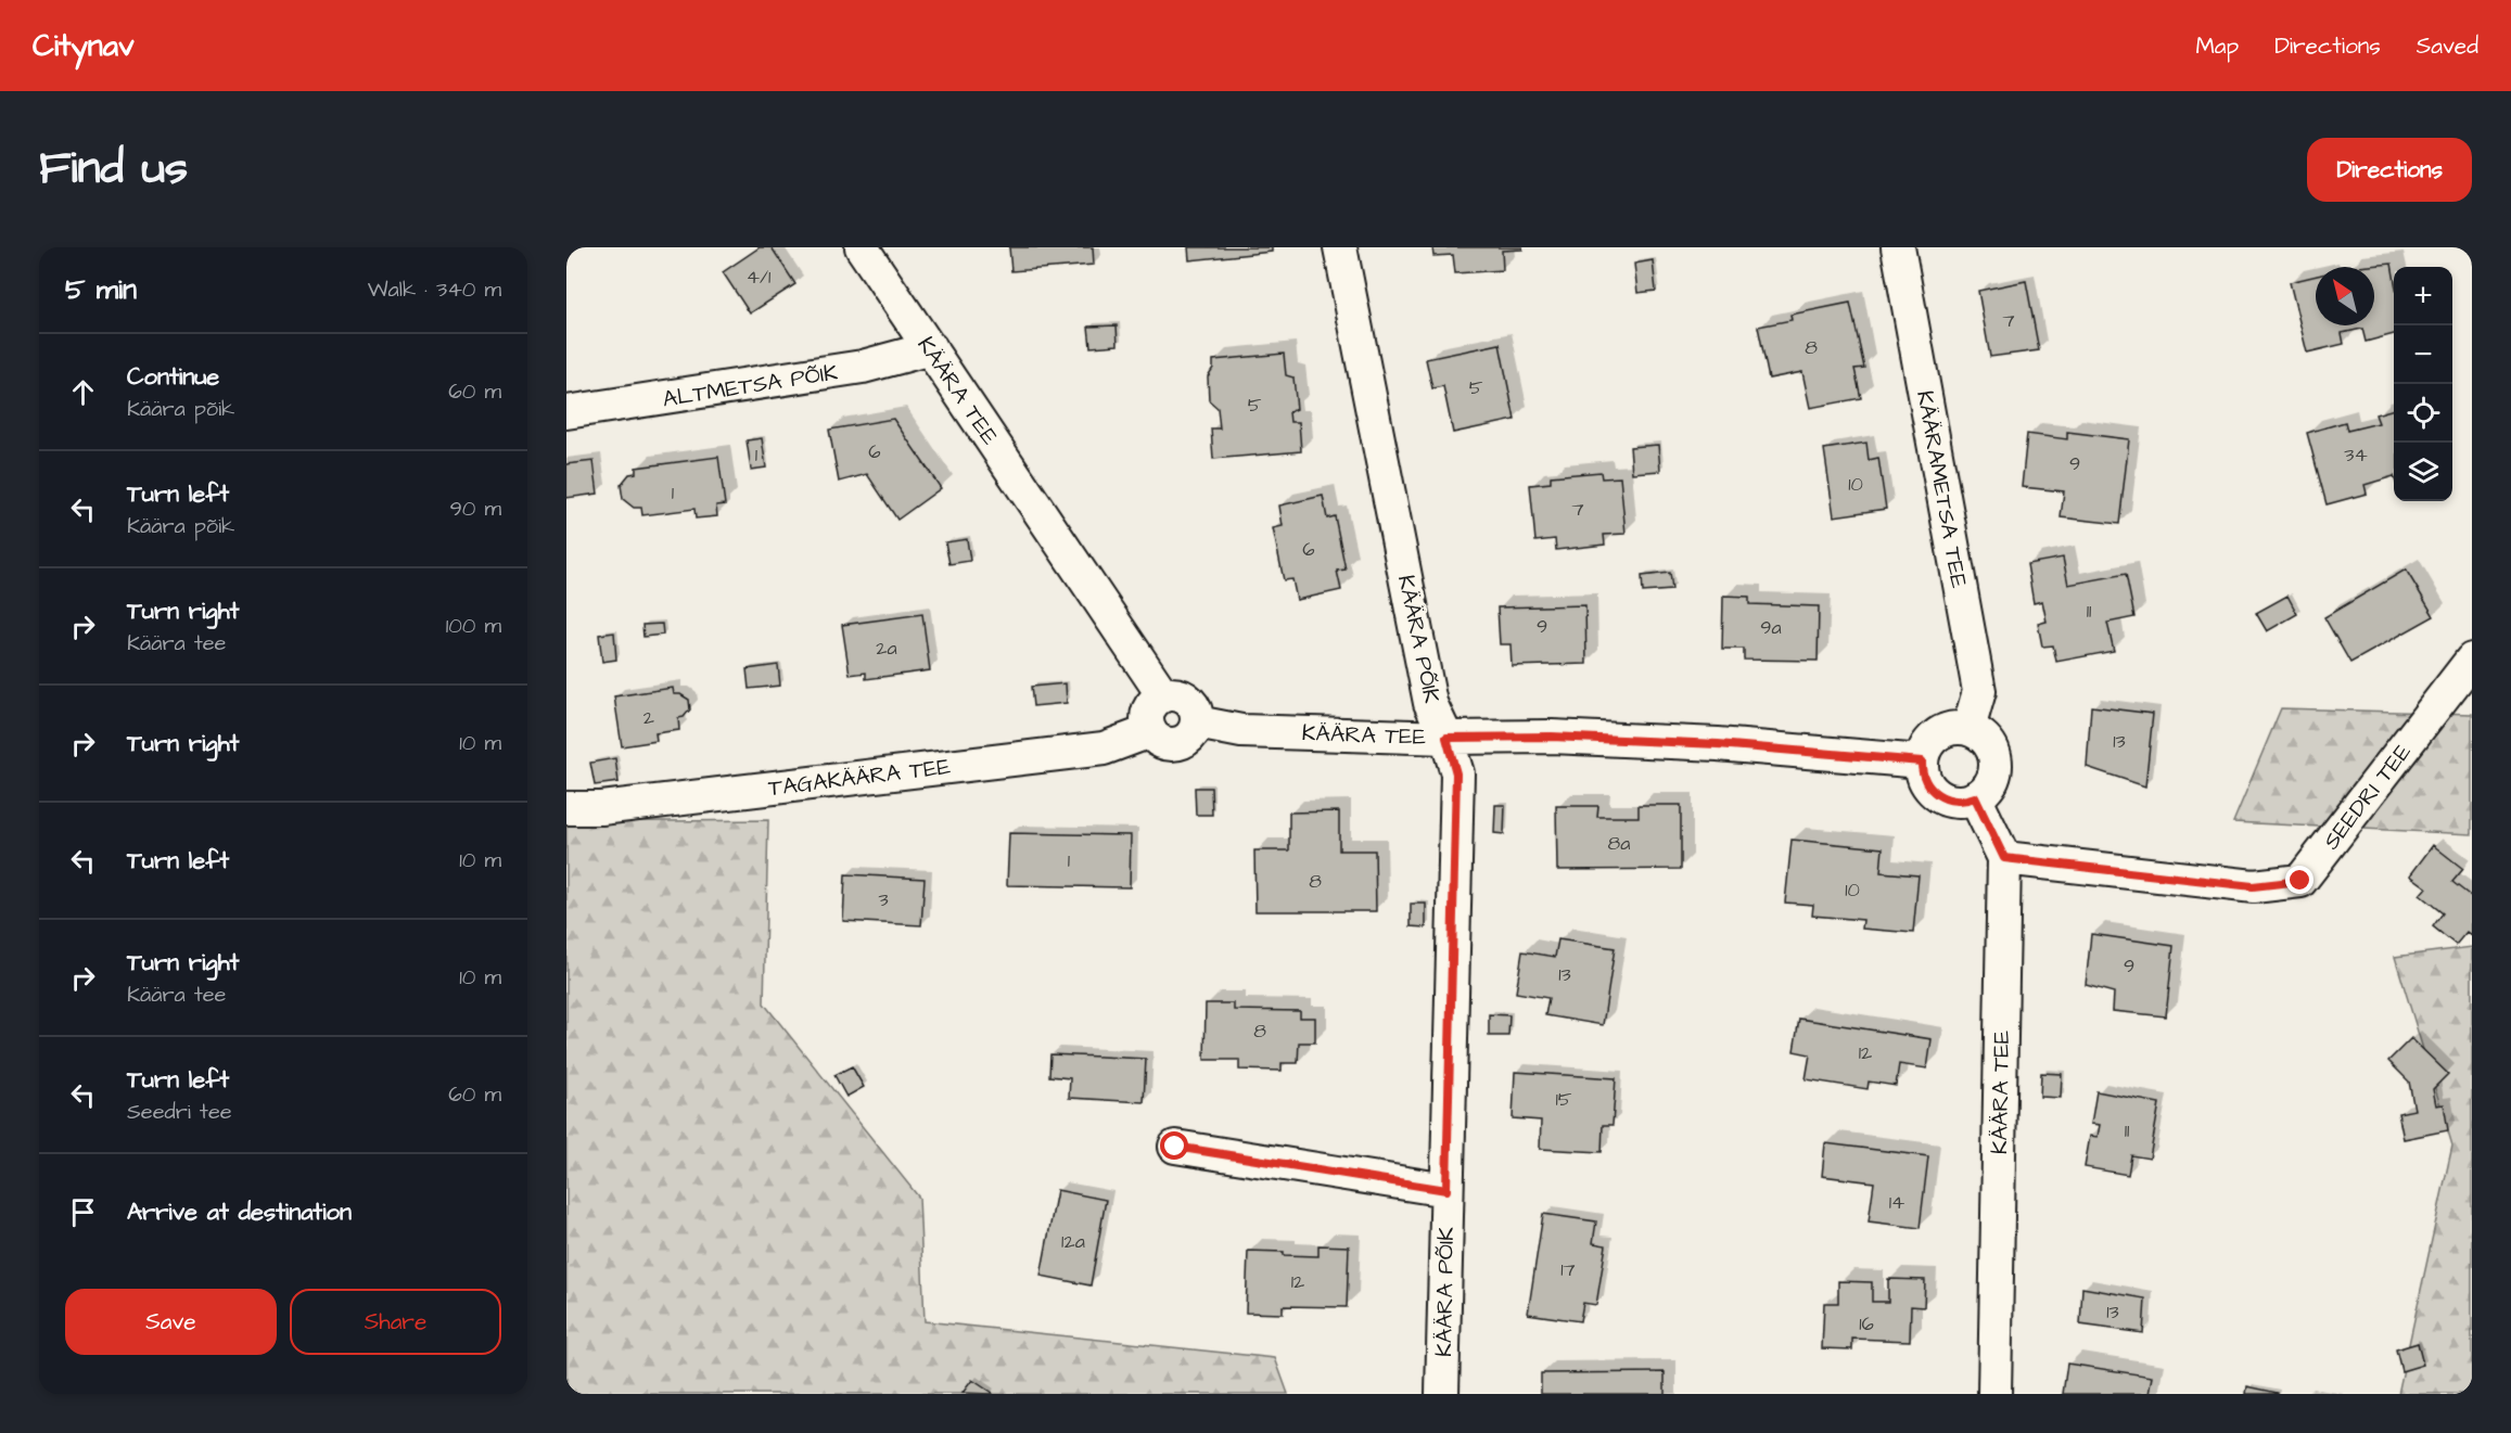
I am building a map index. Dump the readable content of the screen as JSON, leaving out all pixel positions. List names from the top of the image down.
{
  "streets": {
    "street": [
      "ALTMETSA PÕIK",
      "KÄÄRA TEE",
      "KÄÄRAMETSA TEE",
      "KÄÄRA PÕIK",
      "TAGAKÄÄRA TEE",
      "SEEDRI TEE"
    ]
  },
  "crossings": [
    ["ALTMETSA PÕIK", "KÄÄRA TEE"],
    ["KÄÄRA TEE", "KÄÄRAMETSA TEE"],
    ["KÄÄRA TEE", "KÄÄRA PÕIK"],
    ["KÄÄRA TEE", "TAGAKÄÄRA TEE"],
    ["KÄÄRA TEE", "SEEDRI TEE"]
  ],
  "house_numbers": [
    "4/1",
    "7",
    "8",
    "5",
    "5",
    "6",
    "1",
    "34",
    "9",
    "10",
    "1",
    "7",
    "6",
    "11",
    "9",
    "9a",
    "2a",
    "2",
    "13",
    "8a",
    "1",
    "8",
    "10",
    "3",
    "9",
    "13",
    "8",
    "12",
    "15",
    "11",
    "14",
    "12a",
    "17",
    "12",
    "13",
    "16"
  ],
  "north": "top left",
  "page": {
    "header": "Citynav",
    "nav": ["Map", "Directions", "Saved"],
    "title": "Find us",
    "buttons": [
      "Directions",
      ["Save", "Share"]
    ],
    "heading": ["5 min", "Walk · 340 m"],
    "map_buttons": ["+", "−"],
    "list": [
      ["Continue", "Käära põik", "60 m"],
      ["Turn left", "Käära põik", "90 m"],
      ["Turn right", "Käära tee", "100 m"],
      ["Turn right", "10 m"],
      ["Turn left", "10 m"],
      ["Turn right", "Käära tee", "10 m"],
      ["Turn left", "Seedri tee", "60 m"],
      "Arrive at destination"
    ]
  }
}
